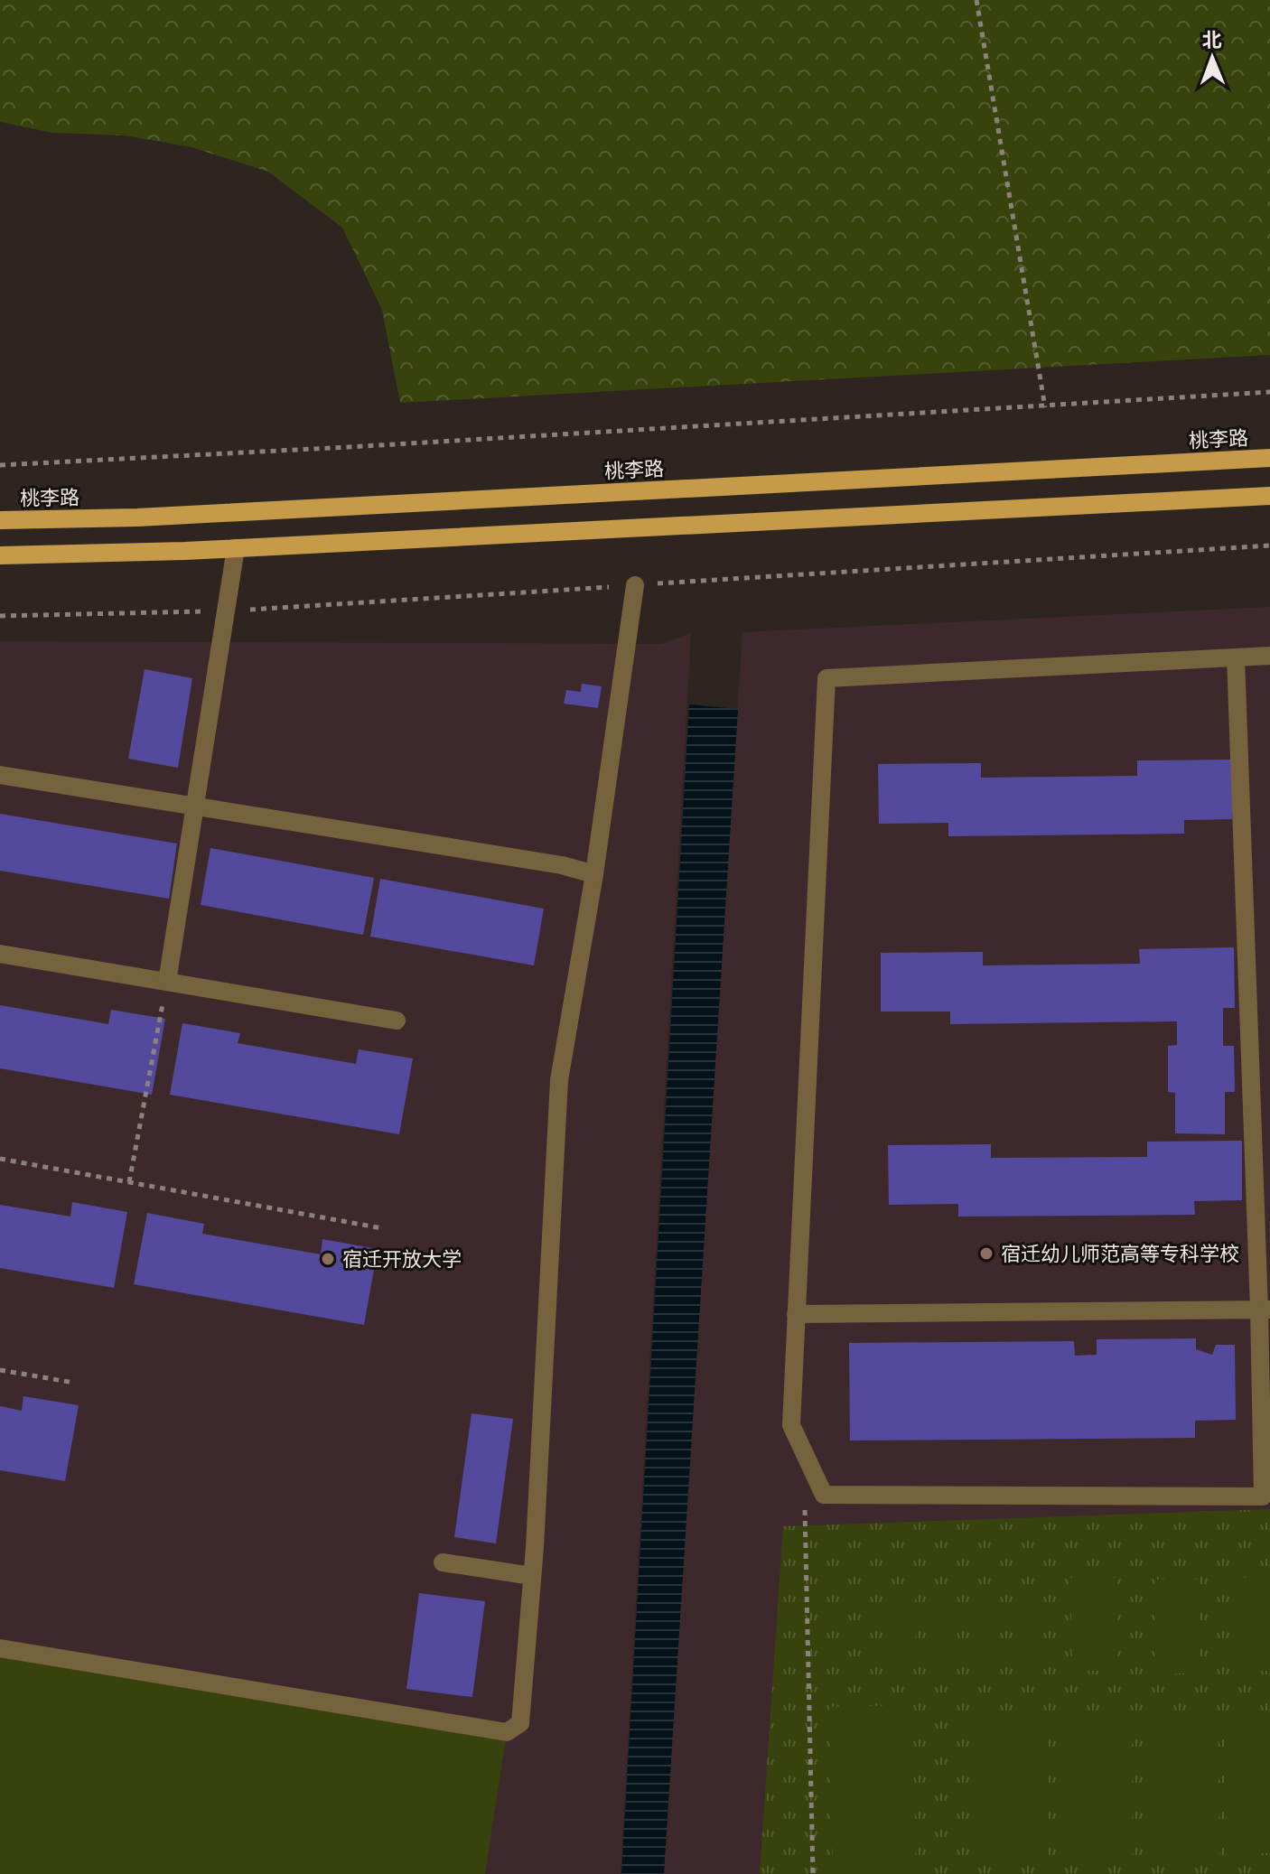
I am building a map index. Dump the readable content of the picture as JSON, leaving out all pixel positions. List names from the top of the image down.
{
  "streets": {
    "main road": ["桃李路"]
  },
  "places": ["宿迁幼儿师范高等专科学校", "宿迁开放大学"],
  "north": "top"
}
